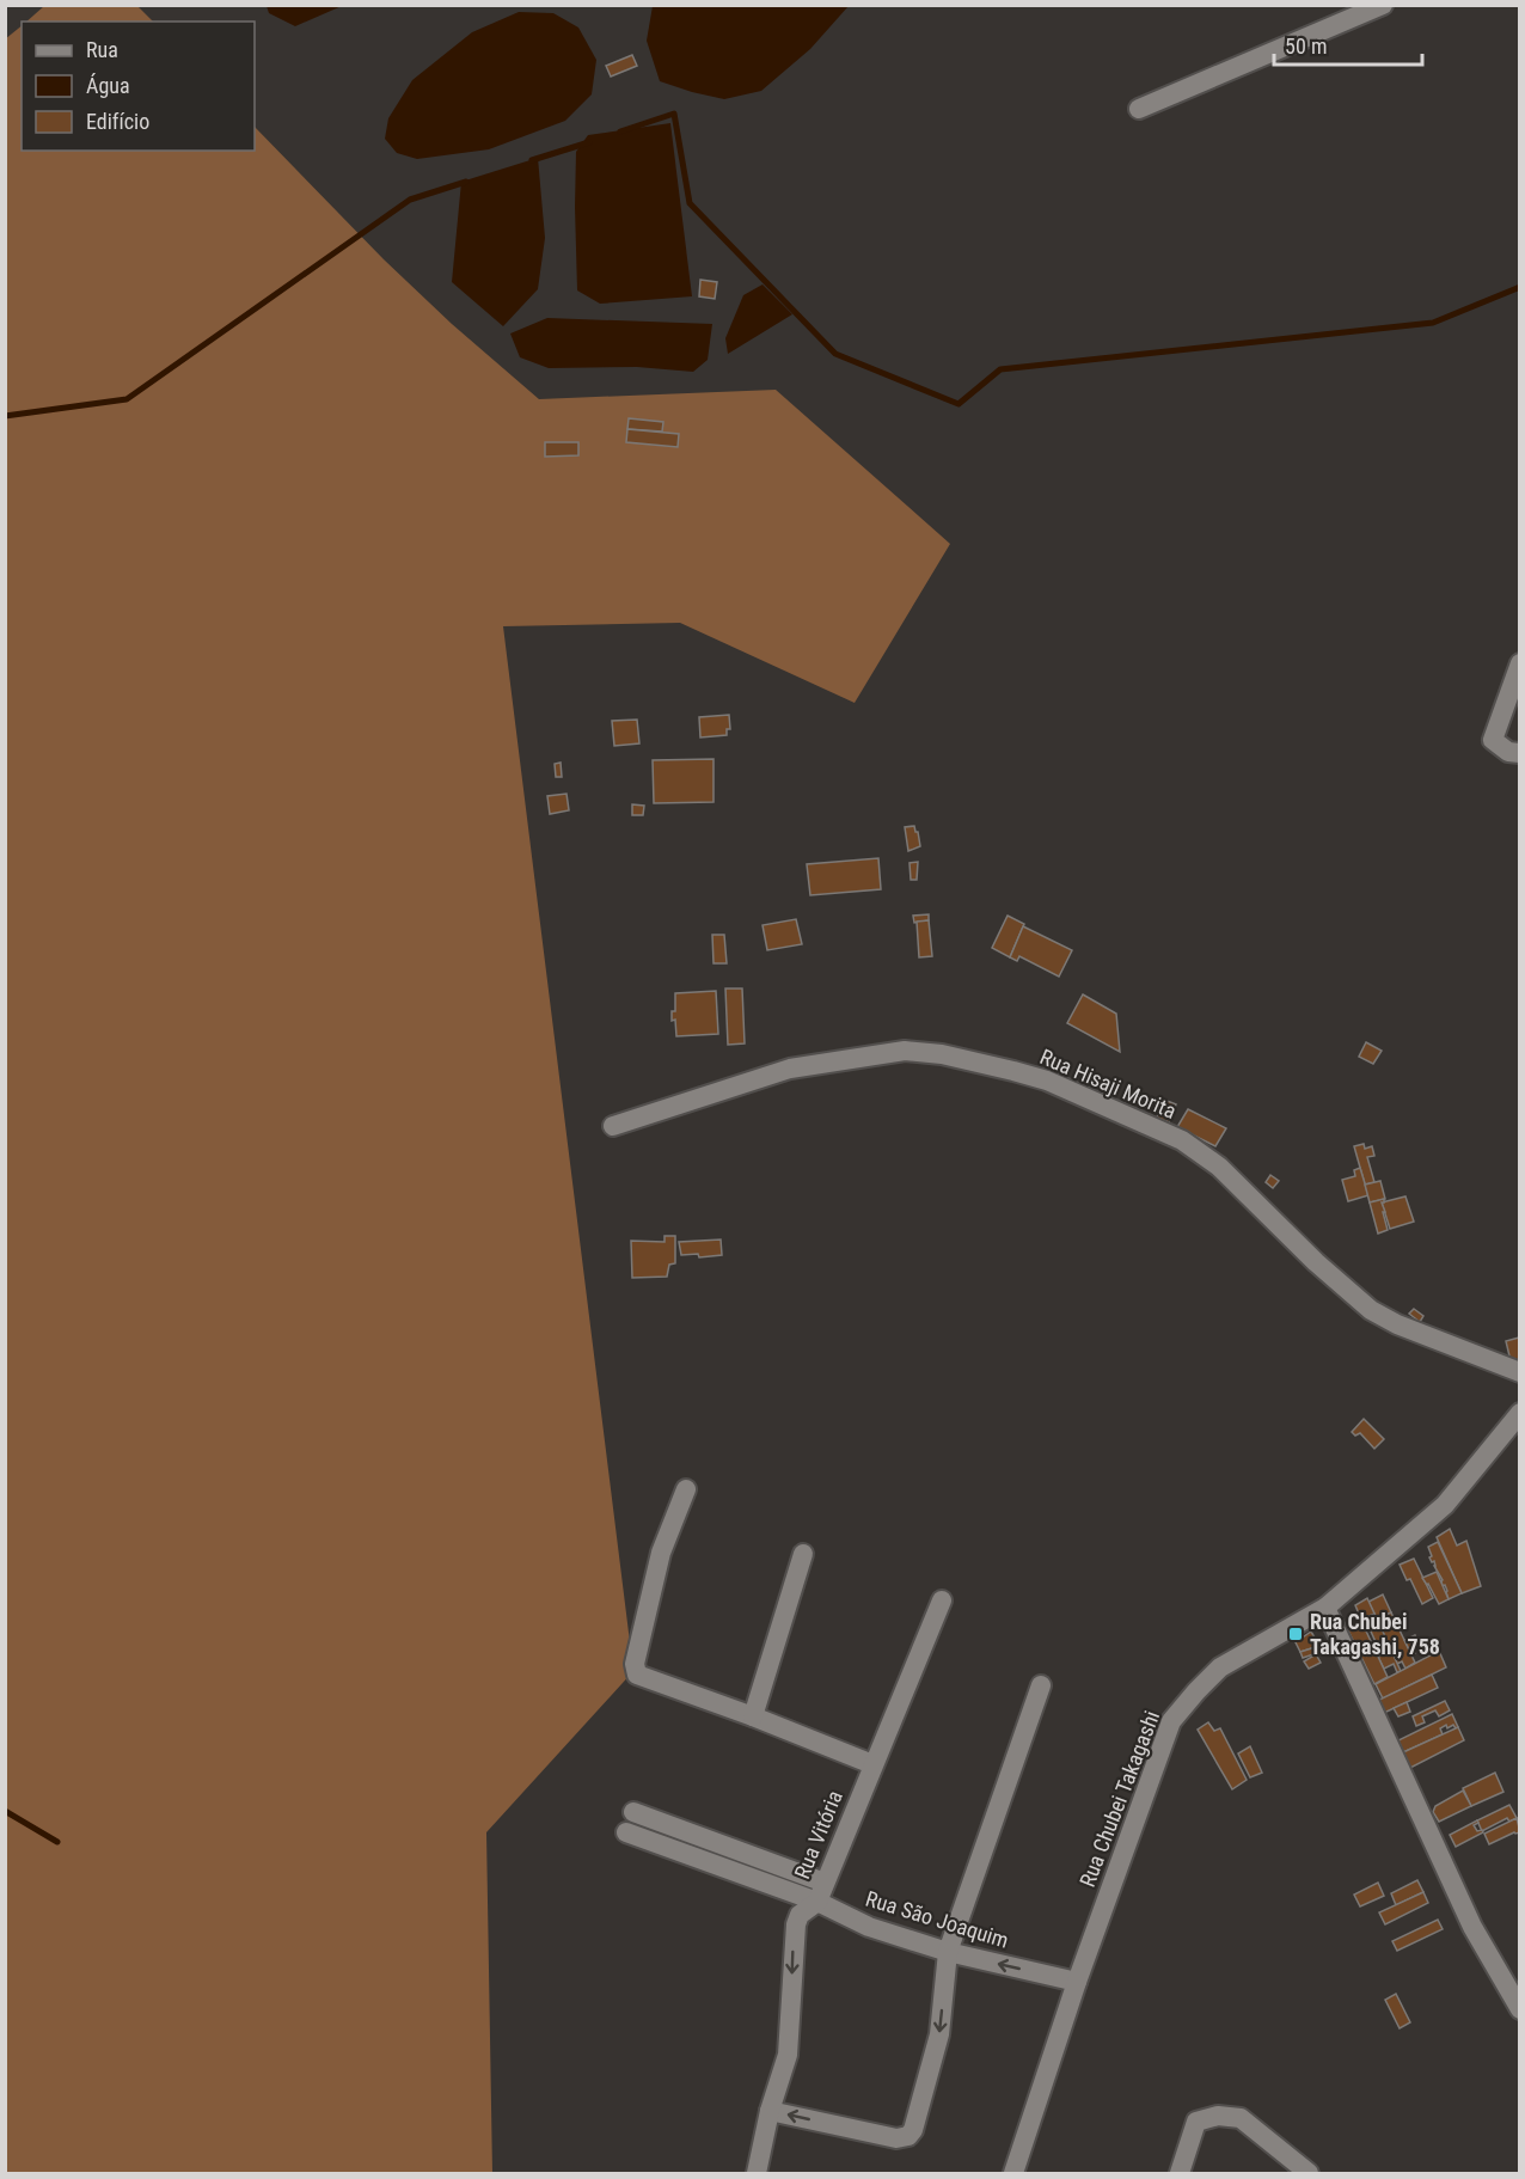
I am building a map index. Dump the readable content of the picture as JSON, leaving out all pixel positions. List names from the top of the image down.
{
  "streets": {
    "street": [
      "Rua Hisaji Morita",
      "Rua Chubei Takagashi",
      "Rua Vitória",
      "Rua São Joaquim"
    ]
  },
  "crossings": [
    ["Rua Chubei Takagashi", "Rua São Joaquim"],
    ["Rua Vitória", "Rua São Joaquim"]
  ],
  "one_way": ["Rua Vitória"],
  "places": {
    "transit": ["Rua Chubei Takagashi, 758"]
  },
  "legend": ["Rua", "Água", "Edifício"],
  "scale_bar": "50 m"
}
